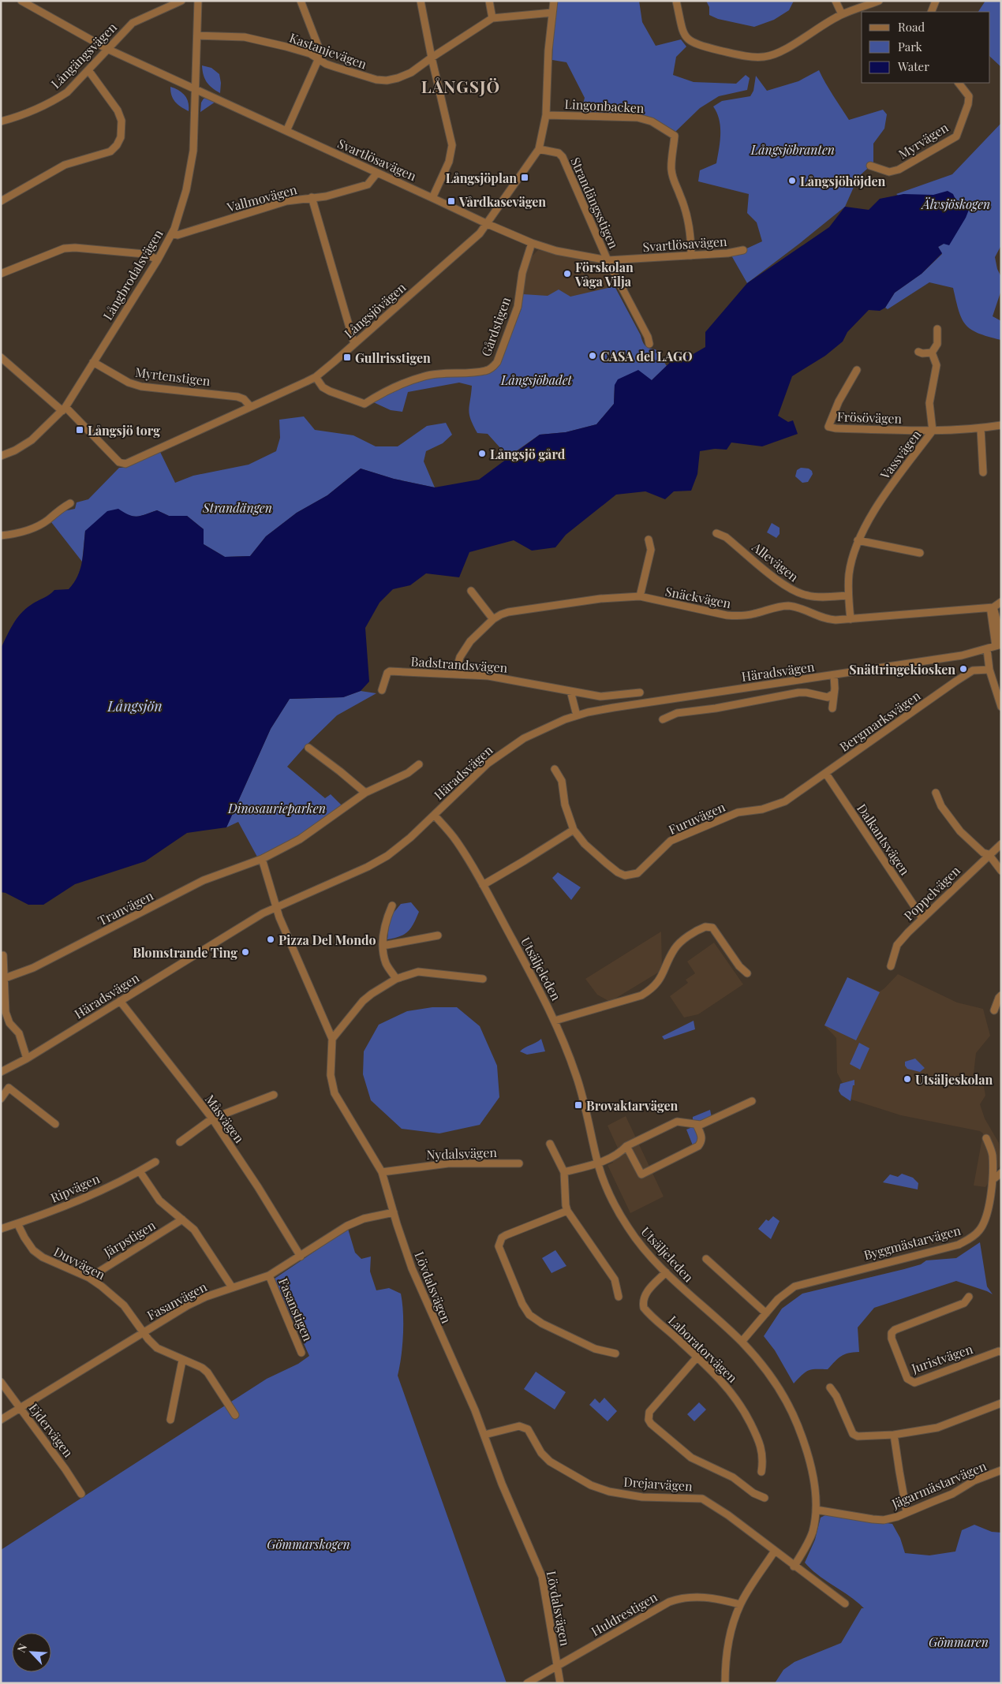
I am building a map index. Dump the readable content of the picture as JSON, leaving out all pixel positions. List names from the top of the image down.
{
  "streets": {
    "street": [
      "Kastanjevägen",
      "Långängsvägen",
      "Lingonbacken",
      "Myrvägen",
      "Svartlösavägen",
      "Vallmovägen",
      "Strandängsstigen",
      "Långbrodalsvägen",
      "Långsjövägen",
      "Gårdstigen",
      "Myrtenstigen",
      "Frösövägen",
      "Vassvägen",
      "Allevägen",
      "Snäckvägen",
      "Badstrandsvägen",
      "Häradsvägen",
      "Bergmarksvägen",
      "Furuvägen",
      "Dalkantsvägen",
      "Poppelvägen",
      "Tranvägen",
      "Utsäljeleden",
      "Måsvägen",
      "Nydalsvägen",
      "Ripvägen",
      "Järpstigen",
      "Byggmästarvägen",
      "Duvvägen",
      "Lövdalsvägen",
      "Fasanvägen",
      "Fasanstigen",
      "Laboratorvägen",
      "Juristvägen",
      "Ejdervägen",
      "Drejarvägen",
      "Jägarmästarvägen",
      "Huldrestigen"
    ]
  },
  "crossings": [
    ["Kastanjevägen", "Långbrodalsvägen"],
    ["Kastanjevägen", "Långsjövägen"],
    ["Långängsvägen", "Svartlösavägen"],
    ["Lingonbacken", "Svartlösavägen"],
    ["Lingonbacken", "Långsjövägen"],
    ["Svartlösavägen", "Vallmovägen"],
    ["Svartlösavägen", "Strandängsstigen"],
    ["Svartlösavägen", "Långbrodalsvägen"],
    ["Svartlösavägen", "Långsjövägen"],
    ["Svartlösavägen", "Gårdstigen"],
    ["Vallmovägen", "Långbrodalsvägen"],
    ["Strandängsstigen", "Långsjövägen"],
    ["Långbrodalsvägen", "Långsjövägen"],
    ["Långbrodalsvägen", "Myrtenstigen"],
    ["Långsjövägen", "Gårdstigen"],
    ["Långsjövägen", "Myrtenstigen"],
    ["Frösövägen", "Vassvägen"],
    ["Vassvägen", "Allevägen"],
    ["Vassvägen", "Snäckvägen"],
    ["Snäckvägen", "Badstrandsvägen"],
    ["Häradsvägen", "Utsäljeleden"],
    ["Häradsvägen", "Måsvägen"],
    ["Häradsvägen", "Lövdalsvägen"],
    ["Bergmarksvägen", "Furuvägen"],
    ["Bergmarksvägen", "Dalkantsvägen"],
    ["Furuvägen", "Dalkantsvägen"],
    ["Dalkantsvägen", "Poppelvägen"],
    ["Utsäljeleden", "Byggmästarvägen"],
    ["Utsäljeleden", "Laboratorvägen"],
    ["Utsäljeleden", "Drejarvägen"],
    ["Utsäljeleden", "Jägarmästarvägen"],
    ["Måsvägen", "Fasanvägen"],
    ["Nydalsvägen", "Lövdalsvägen"],
    ["Ripvägen", "Duvvägen"],
    ["Järpstigen", "Duvvägen"],
    ["Duvvägen", "Fasanvägen"],
    ["Lövdalsvägen", "Fasanvägen"],
    ["Lövdalsvägen", "Drejarvägen"],
    ["Lövdalsvägen", "Huldrestigen"],
    ["Fasanvägen", "Fasanstigen"],
    ["Fasanvägen", "Ejdervägen"]
  ],
  "districts": ["LÅNGSJÖ"],
  "water": ["Långsjön"],
  "parks": [
    "Långsjöbranten",
    "Älvsjöskogen",
    "Långsjöbadet",
    "Strandängen",
    "Dinosaurieparken",
    "Gömmarskogen",
    "Gömmaren"
  ],
  "places": {
    "transit": [
      "Långsjöplan",
      "Vårdkasevägen",
      "Gullrisstigen",
      "Långsjö torg",
      "Brovaktarvägen"
    ],
    "other": [
      "Långsjöhöjden",
      "Förskolan Våga Vilja",
      "CASA del LAGO",
      "Långsjö gård",
      "Snättringekiosken",
      "Pizza Del Mondo",
      "Blomstrande Ting",
      "Utsäljeskolan"
    ]
  },
  "legend": ["Road", "Park", "Water"],
  "north": "top left"
}
